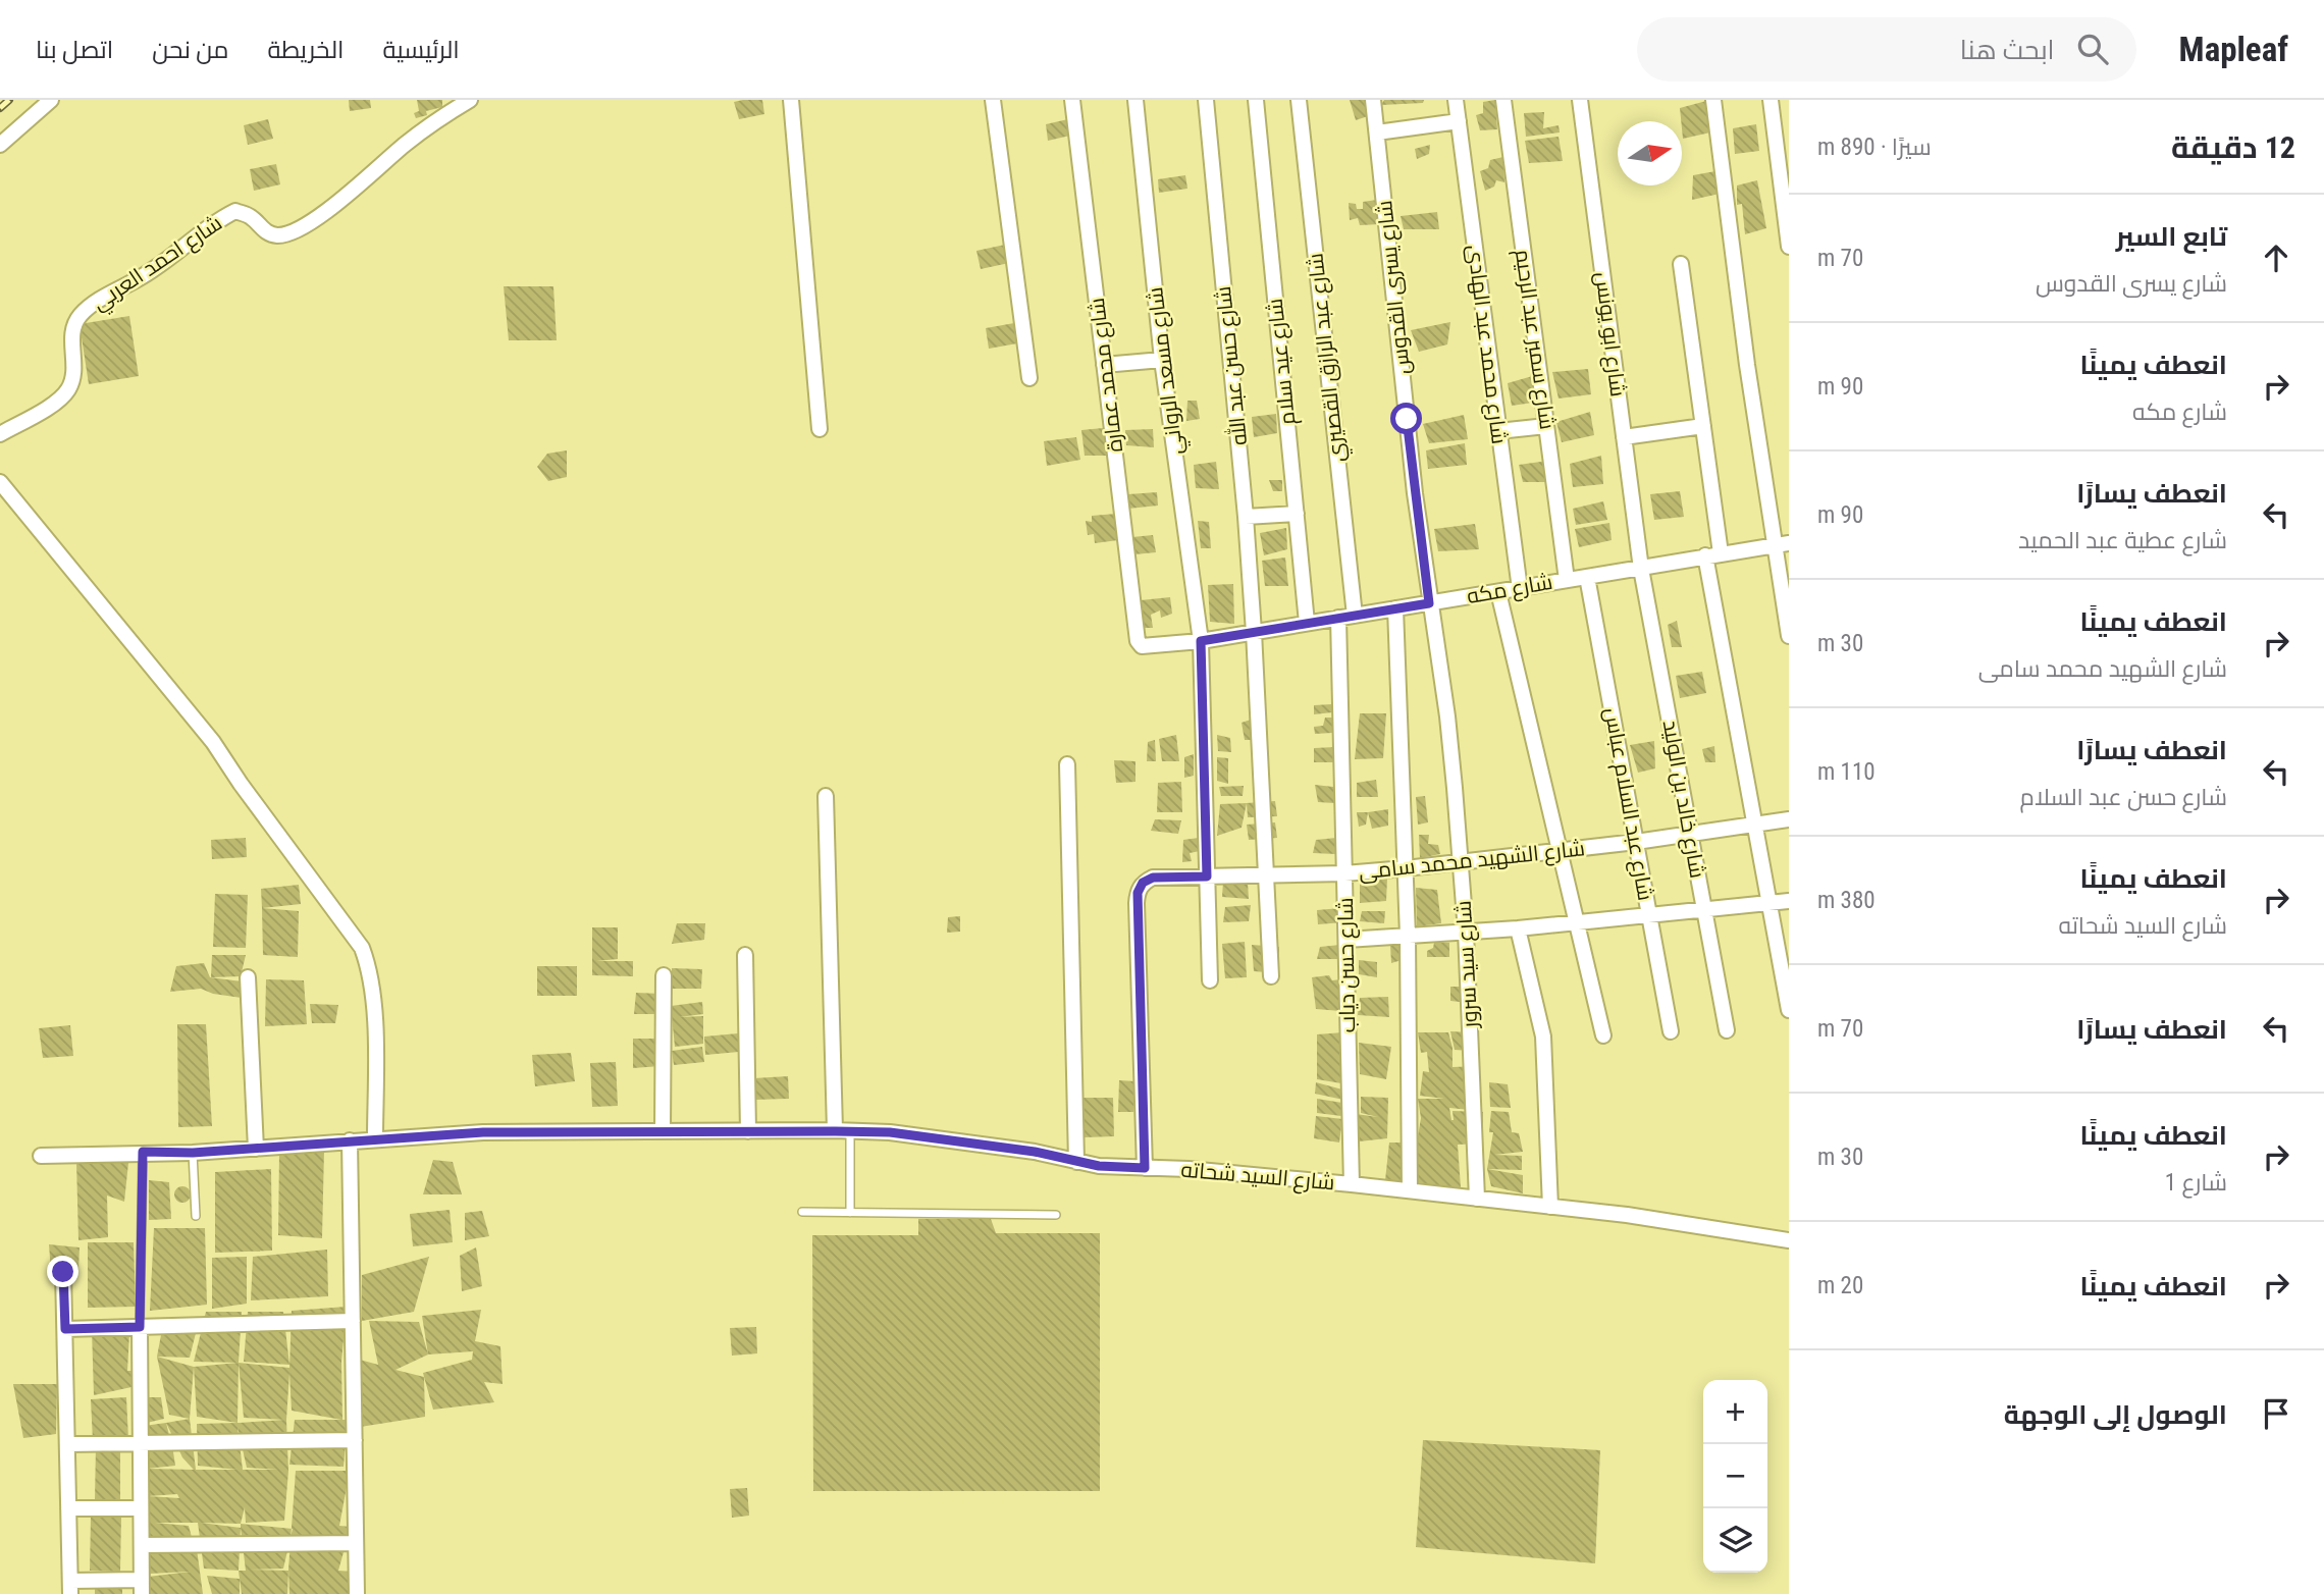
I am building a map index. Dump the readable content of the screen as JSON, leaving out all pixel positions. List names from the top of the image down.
{
  "streets": {
    "street": [
      "شارع احمد العربي",
      "شارع يسرى القدوس",
      "شارع ابو يونس",
      "شارع سمير عبد الرحيم",
      "شارع محمد عبد الهادى",
      "شارع عبد الرازق القصيري",
      "شارع عيد سلام",
      "شارع حسن عبد الله",
      "شارع مسعد الرواني",
      "شارع محمد عمارة",
      "شارع مكه",
      "شارع خالد بن الوليد",
      "شارع عبد السلام عباس",
      "شارع الشهيد محمد سامى",
      "شارع سيد سرور",
      "شارع حسن دياب",
      "شارع السيد شحاته"
    ]
  },
  "crossings": [
    ["شارع يسرى القدوس", "شارع مكه"],
    ["شارع يسرى القدوس", "شارع سيد سرور"],
    ["شارع ابو يونس", "شارع مكه"],
    ["شارع ابو يونس", "شارع خالد بن الوليد"],
    ["شارع سمير عبد الرحيم", "شارع مكه"],
    ["شارع محمد عبد الهادى", "شارع مكه"],
    ["شارع عبد الرازق القصيري", "شارع مكه"],
    ["شارع عيد سلام", "شارع مكه"],
    ["شارع حسن عبد الله", "شارع مكه"],
    ["شارع حسن عبد الله", "شارع الشهيد محمد سامى"],
    ["شارع مسعد الرواني", "شارع مكه"],
    ["شارع مسعد الرواني", "شارع الشهيد محمد سامى"],
    ["شارع محمد عمارة", "شارع مكه"],
    ["شارع مكه", "شارع خالد بن الوليد"],
    ["شارع مكه", "شارع عبد السلام عباس"],
    ["شارع مكه", "شارع سيد سرور"],
    ["شارع مكه", "شارع حسن دياب"],
    ["شارع خالد بن الوليد", "شارع الشهيد محمد سامى"],
    ["شارع عبد السلام عباس", "شارع الشهيد محمد سامى"],
    ["شارع الشهيد محمد سامى", "شارع سيد سرور"],
    ["شارع الشهيد محمد سامى", "شارع حسن دياب"],
    ["شارع الشهيد محمد سامى", "شارع السيد شحاته"],
    ["شارع سيد سرور", "شارع السيد شحاته"],
    ["شارع حسن دياب", "شارع السيد شحاته"]
  ],
  "north": "right",
  "page": {
    "header": "Mapleaf",
    "search": "ابحث هنا",
    "nav": [
      "الرئيسية",
      "الخريطة",
      "من نحن",
      "اتصل بنا"
    ],
    "heading": ["12 دقيقة", "سيرًا · 890 m"],
    "list": [
      ["تابع السير", "شارع يسرى القدوس", "70 m"],
      ["انعطف يمينًا", "شارع مكه", "90 m"],
      ["انعطف يسارًا", "شارع عطية عبد الحميد", "90 m"],
      ["انعطف يمينًا", "شارع الشهيد محمد سامى", "30 m"],
      ["انعطف يسارًا", "شارع حسن عبد السلام", "110 m"],
      ["انعطف يمينًا", "شارع السيد شحاته", "380 m"],
      ["انعطف يسارًا", "70 m"],
      ["انعطف يمينًا", "شارع 1", "30 m"],
      ["انعطف يمينًا", "20 m"],
      "الوصول إلى الوجهة"
    ],
    "map_buttons": ["+", "−"]
  }
}
